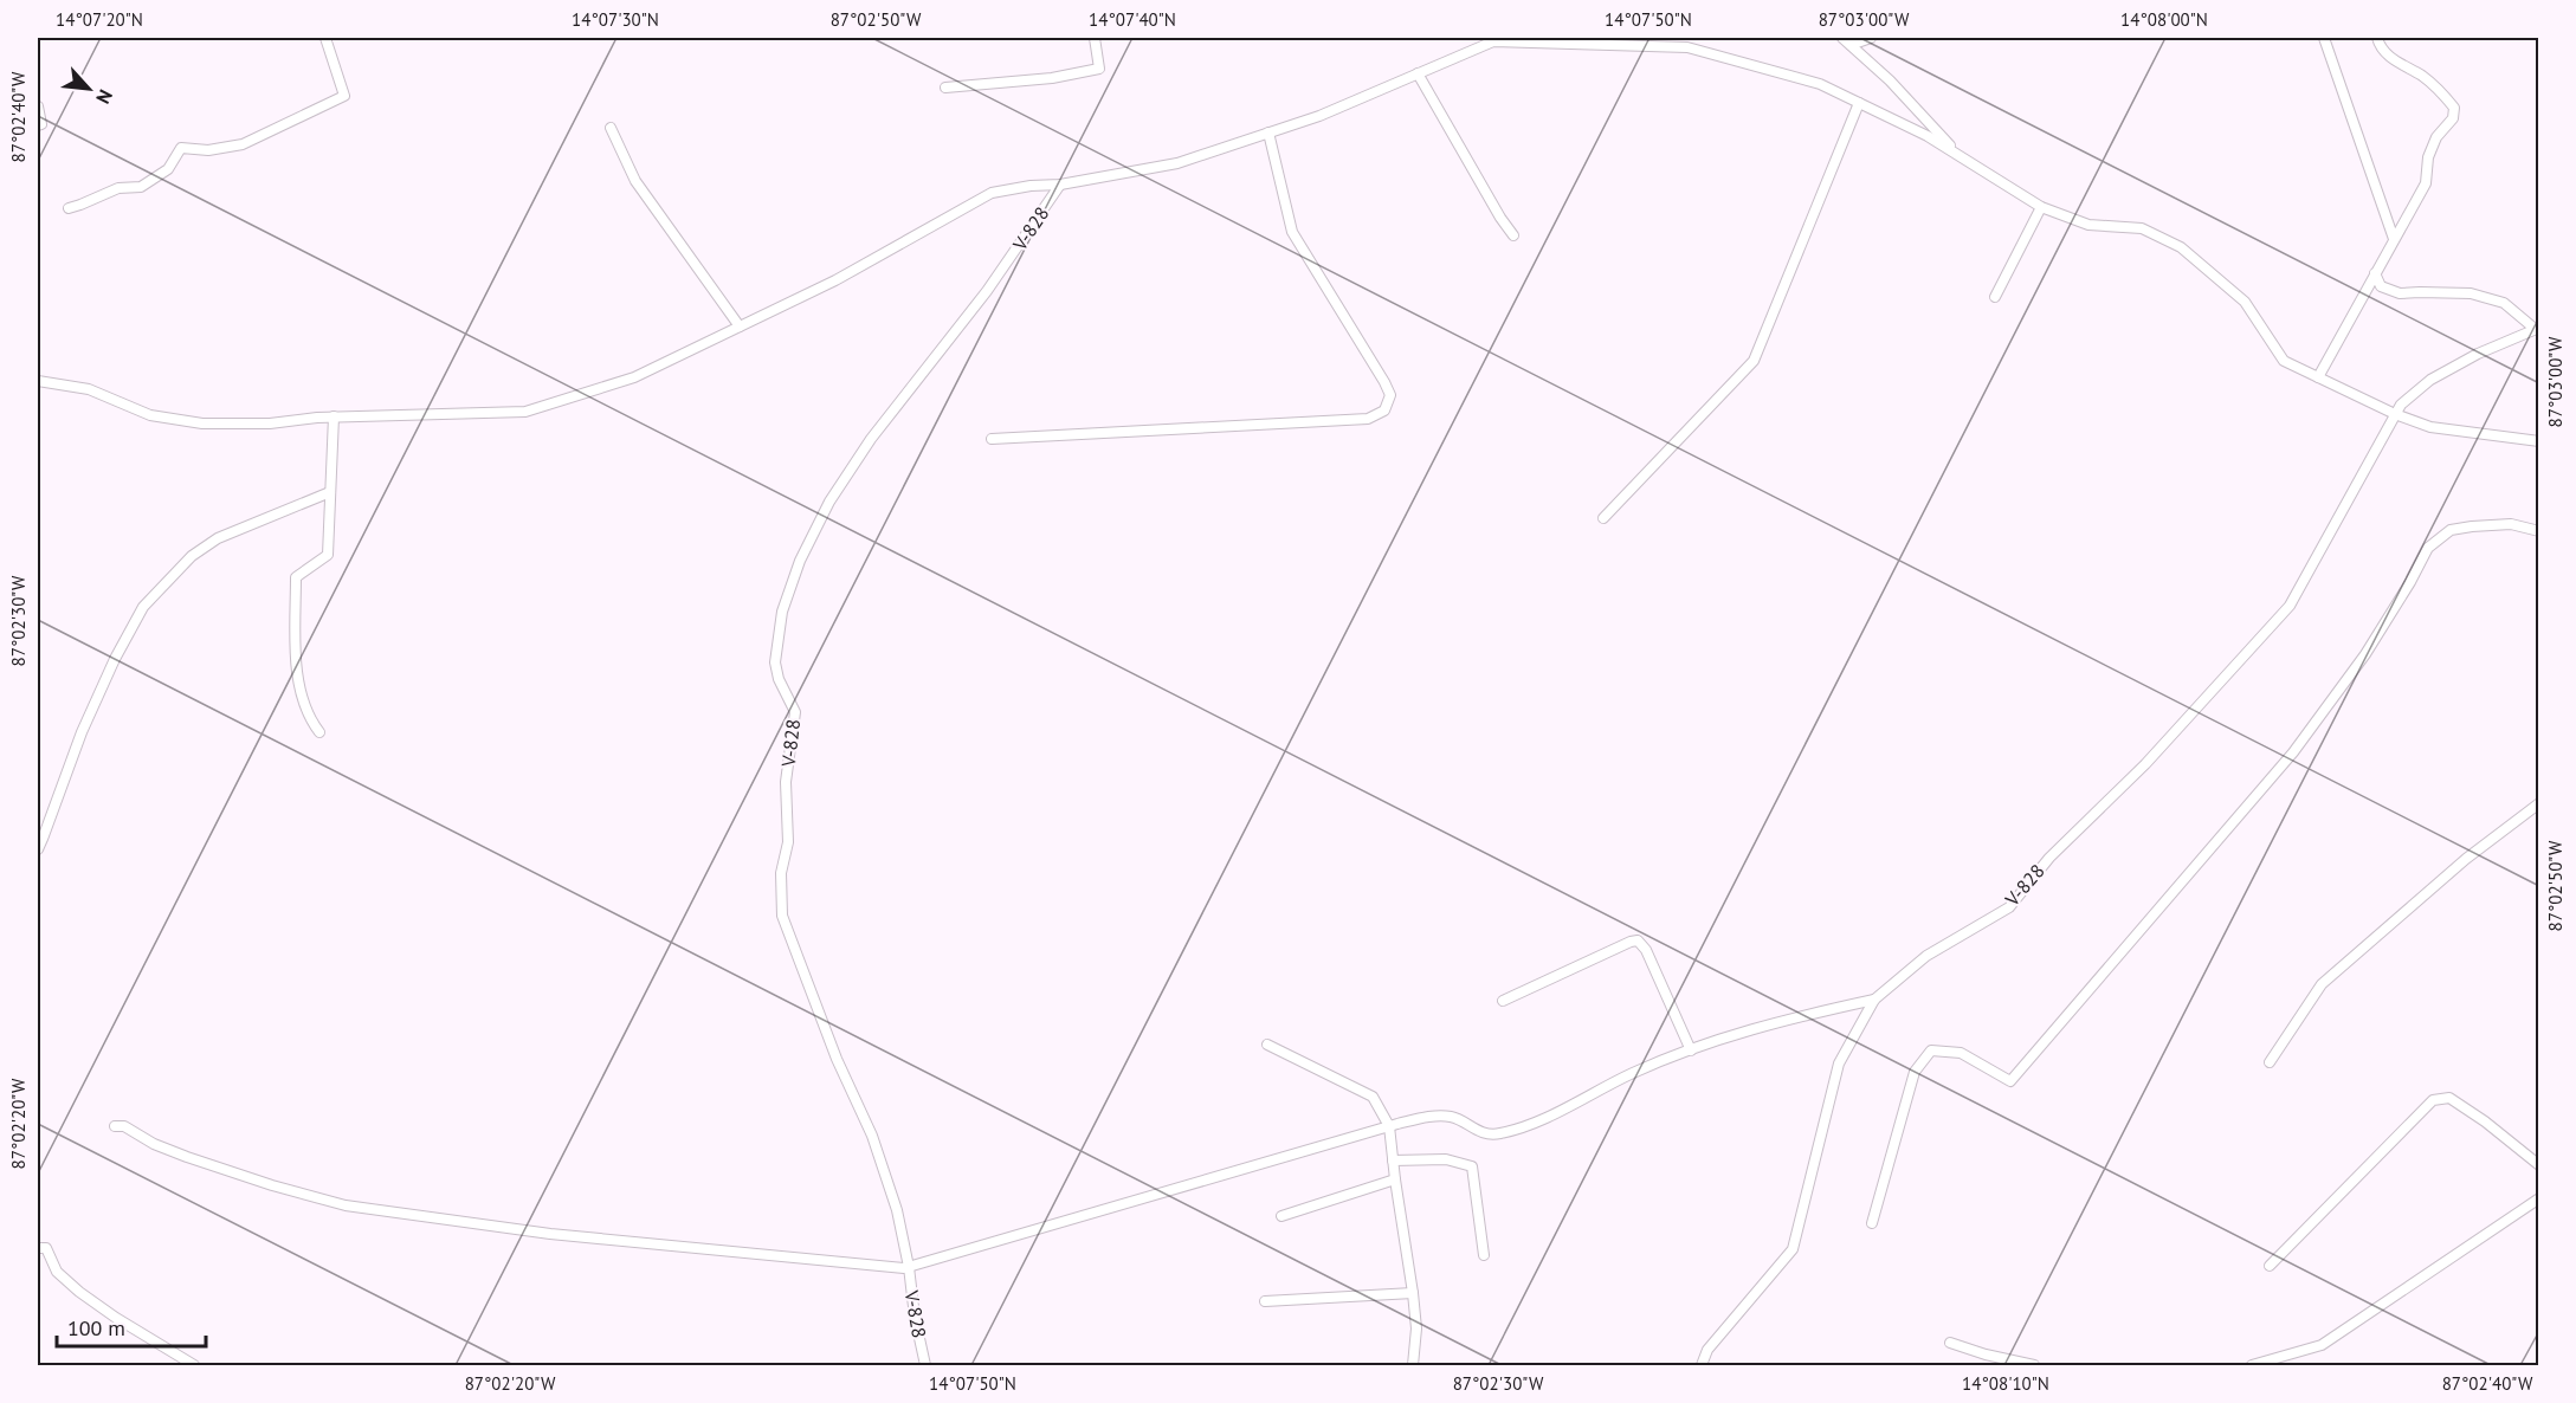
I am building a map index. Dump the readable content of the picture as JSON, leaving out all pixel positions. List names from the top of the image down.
{
  "streets": {
    "street": ["V-828"]
  },
  "scale_bar": "100 m",
  "north": "bottom right",
  "coordinates": [
    "14°07'20\"N",
    "14°07'30\"N",
    "87°02'50\"W",
    "14°07'40\"N",
    "14°07'50\"N",
    "87°03'00\"W",
    "14°08'00\"N",
    "87°02'40\"W",
    "87°02'30\"W",
    "87°02'20\"W",
    "14°08'10\"N"
  ]
}
